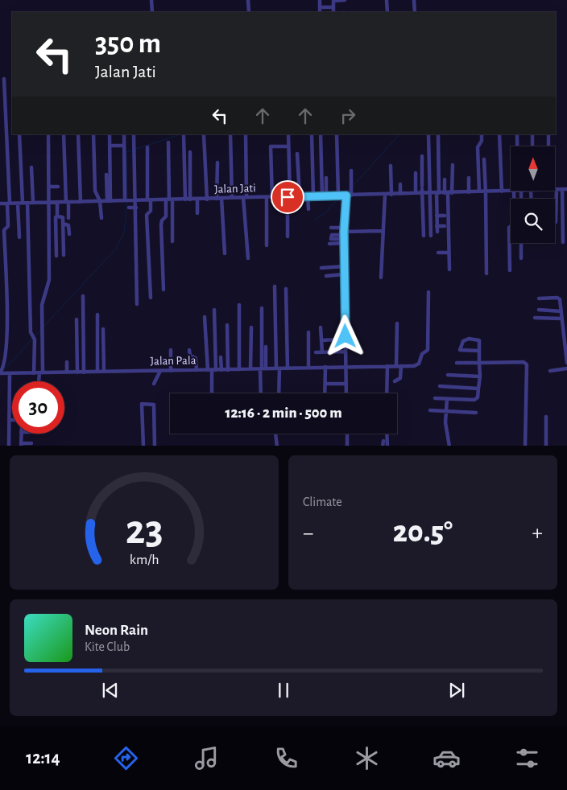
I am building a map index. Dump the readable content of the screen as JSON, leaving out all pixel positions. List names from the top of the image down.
{
  "streets": {
    "street": ["Jalan Jati", "Jalan Pala"]
  },
  "north": "top",
  "page": {
    "turn": ["350 m", "Jalan Jati"],
    "limit": "30",
    "trip": "12:16 · 2 min · 500 m",
    "tile": "Climate",
    "heat": ["−", "20.5°", "+"],
    "song": ["Neon Rain", "Kite Club"],
    "tabs": "12:14",
    "gauge": ["23", "km/h"]
  }
}
